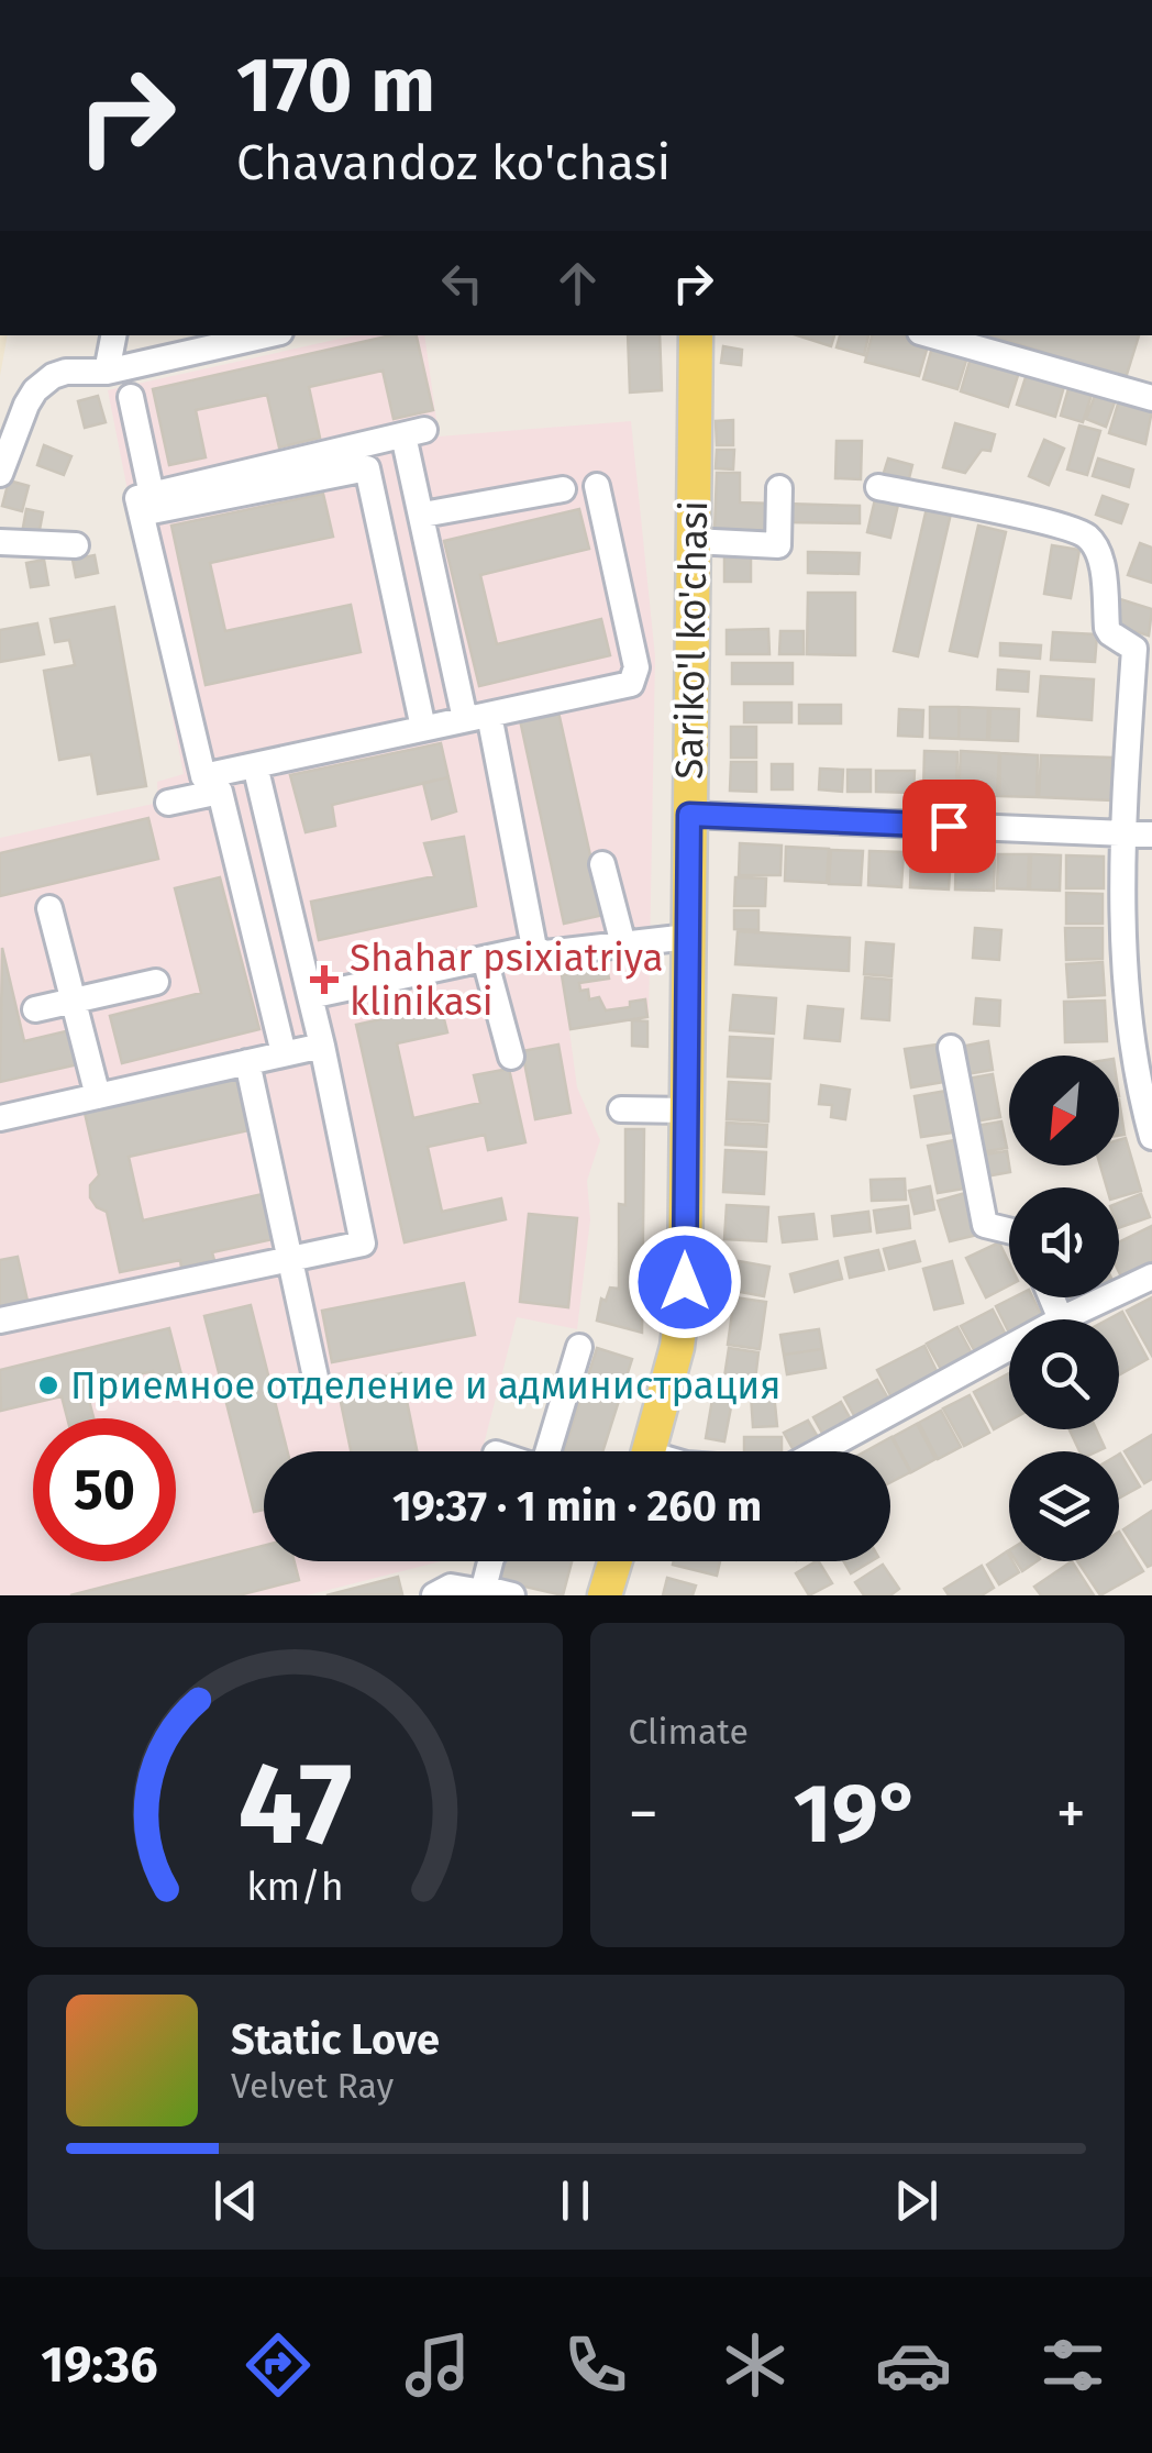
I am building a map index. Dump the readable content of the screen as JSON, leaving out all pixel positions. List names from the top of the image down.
{
  "streets": {
    "main road": ["Sariko'l ko'chasi"]
  },
  "places": {
    "health": ["Shahar psixiatriya klinikasi"],
    "other": ["Приемное отделение и администрация"]
  },
  "north": "bottom left",
  "page": {
    "turn": ["170 m", "Chavandoz ko'chasi"],
    "limit": "50",
    "trip": "19:37 · 1 min · 260 m",
    "tile": "Climate",
    "heat": ["−", "19°", "+"],
    "song": ["Static Love", "Velvet Ray"],
    "tabs": "19:36",
    "gauge": ["47", "km/h"]
  }
}
